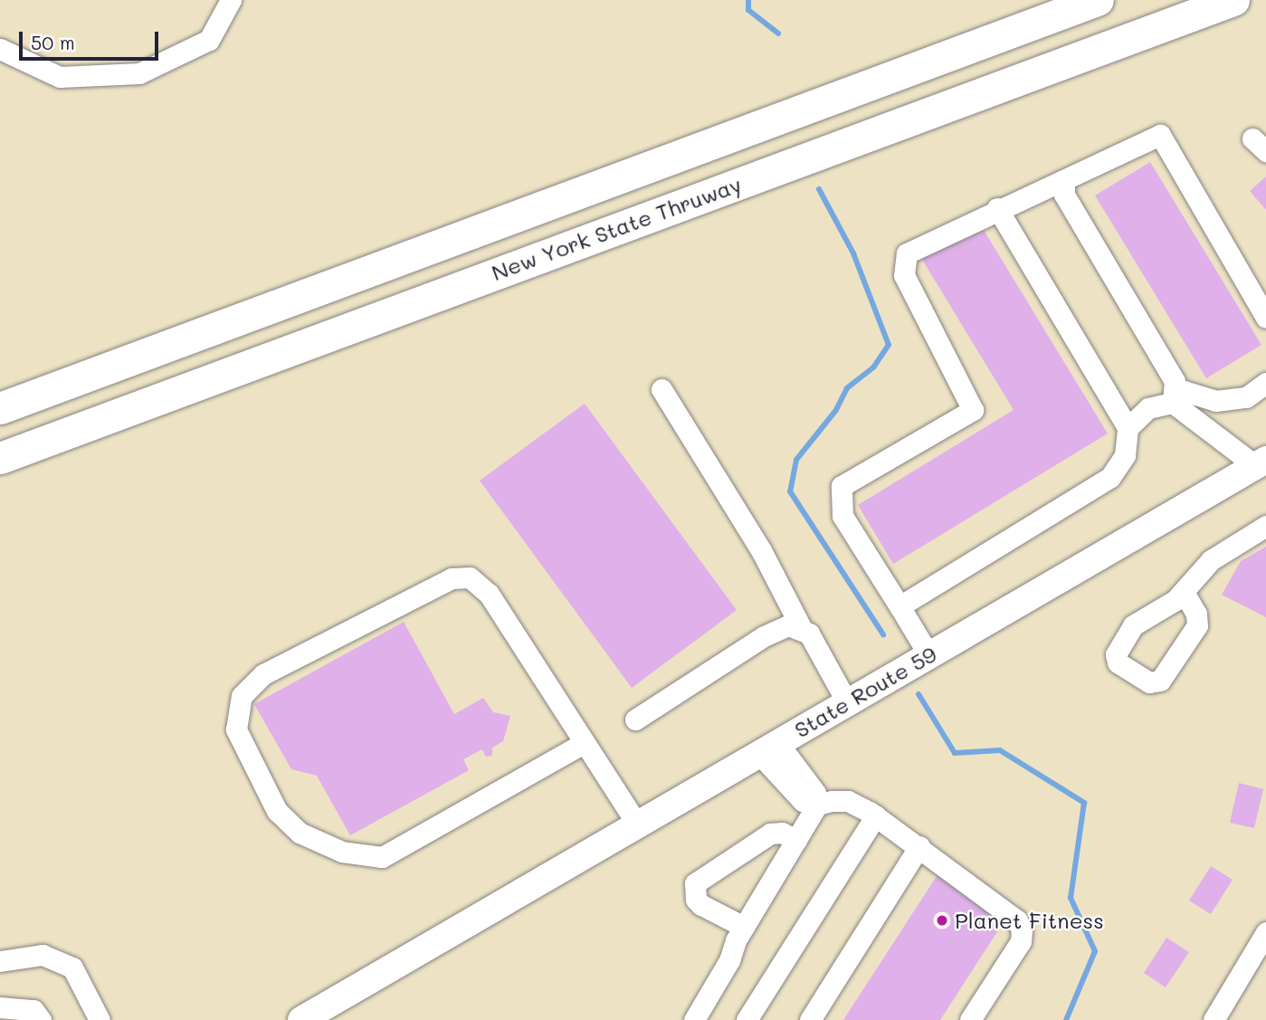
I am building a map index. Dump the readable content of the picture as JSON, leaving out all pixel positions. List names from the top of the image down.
{
  "streets": {
    "highway": ["New York State Thruway"],
    "main road": ["State Route 59"]
  },
  "places": ["Planet Fitness"],
  "scale_bar": "50 m"
}
